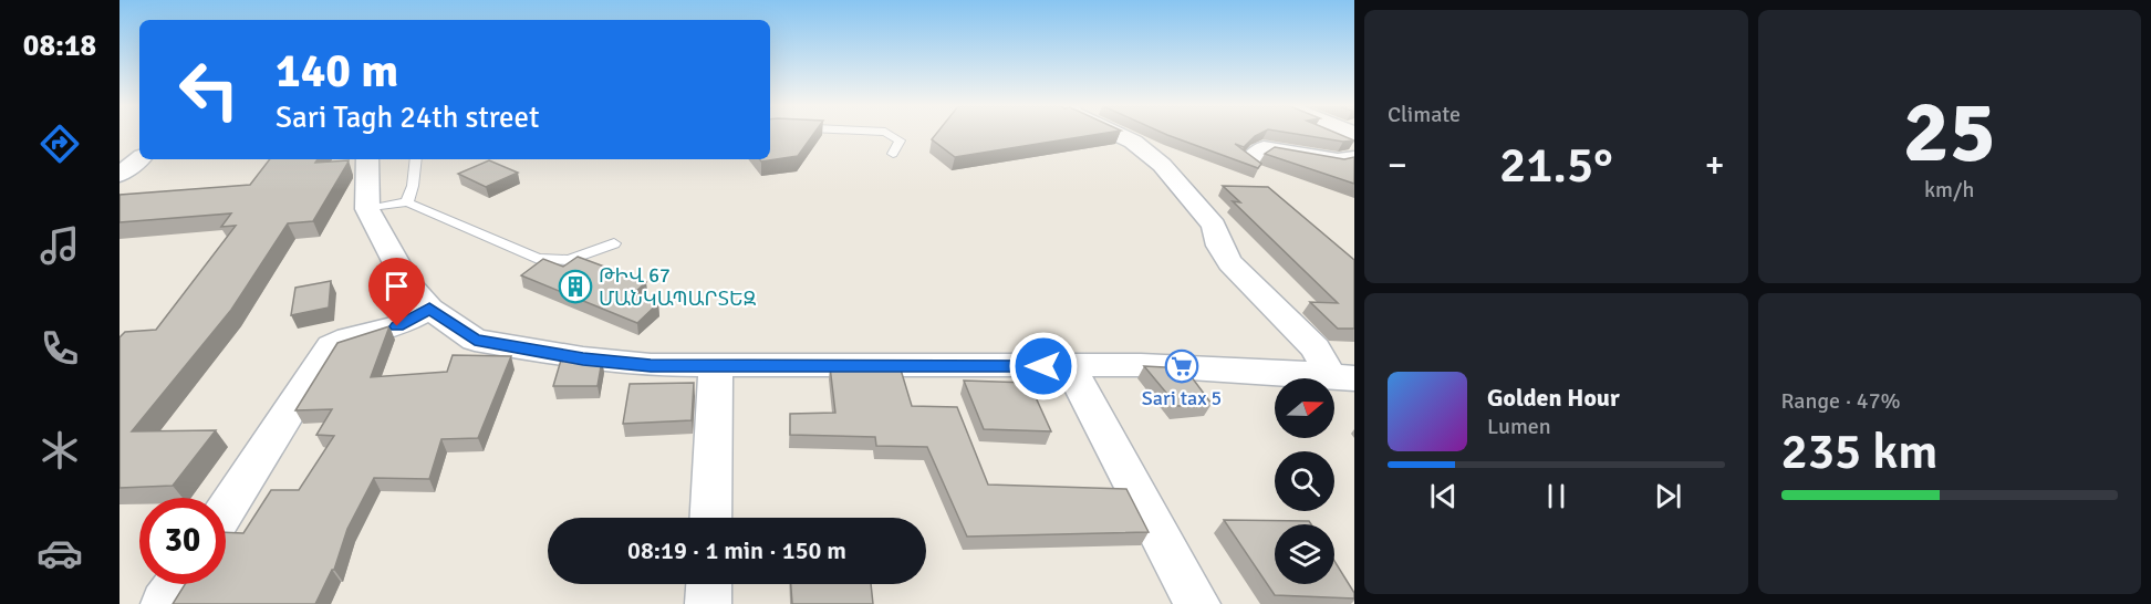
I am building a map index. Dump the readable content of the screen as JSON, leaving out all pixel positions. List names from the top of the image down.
{
  "places": {
    "building": ["ԹԻՎ 67 ՄԱՆԿԱՊԱՐՏԵԶ"],
    "supermarket": ["Sari tax 5"]
  },
  "north": "right",
  "page": {
    "tabs": "08:18",
    "tile": [
      "Climate",
      ["25", "km/h"],
      ["Range · 47%", "235 km"]
    ],
    "turn": ["140 m", "Sari Tagh 24th street"],
    "heat": ["−", "21.5°", "+"],
    "song": ["Golden Hour", "Lumen"],
    "limit": "30",
    "trip": "08:19 · 1 min · 150 m"
  }
}
